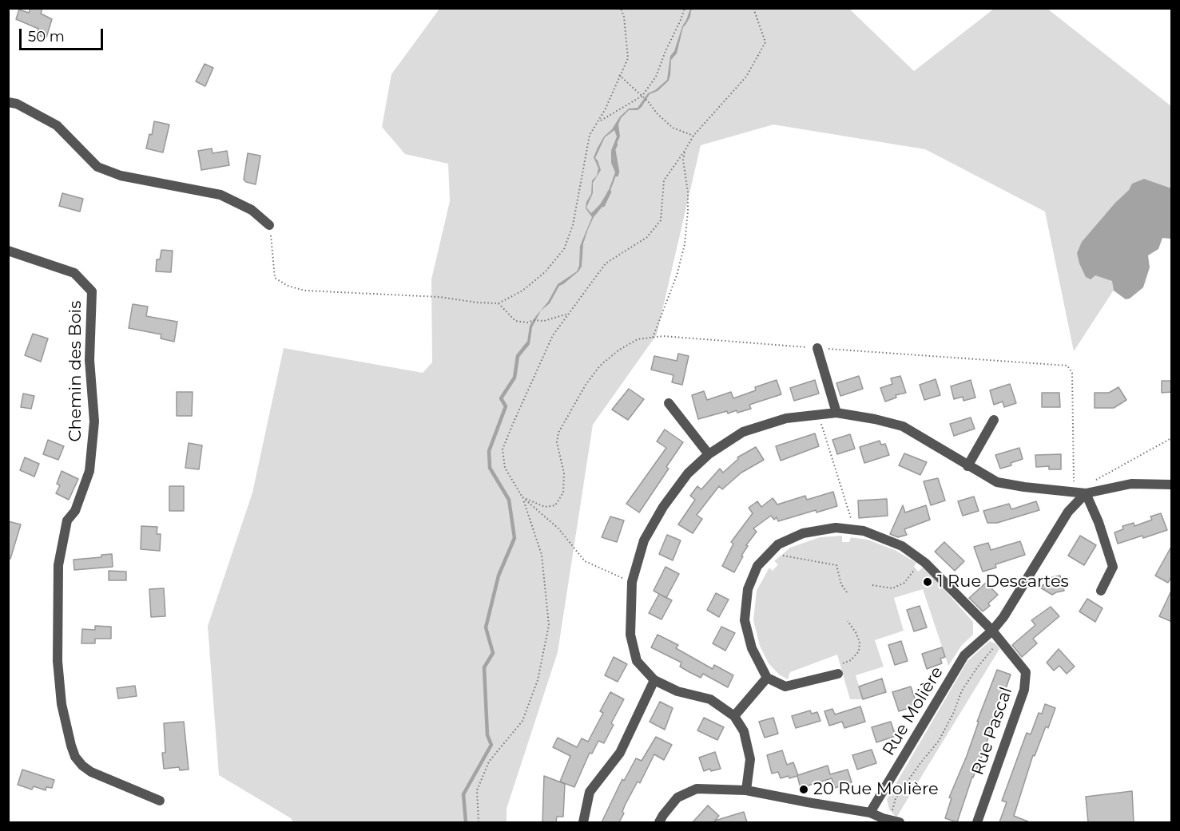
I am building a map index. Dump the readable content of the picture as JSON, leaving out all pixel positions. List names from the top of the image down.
{
  "streets": {
    "street": ["Chemin des Bois", "Rue Molière", "Rue Pascal"]
  },
  "crossings": [
    ["Rue Molière", "Rue Pascal"]
  ],
  "places": ["1 Rue Descartes", "20 Rue Molière"],
  "scale_bar": "50 m"
}
